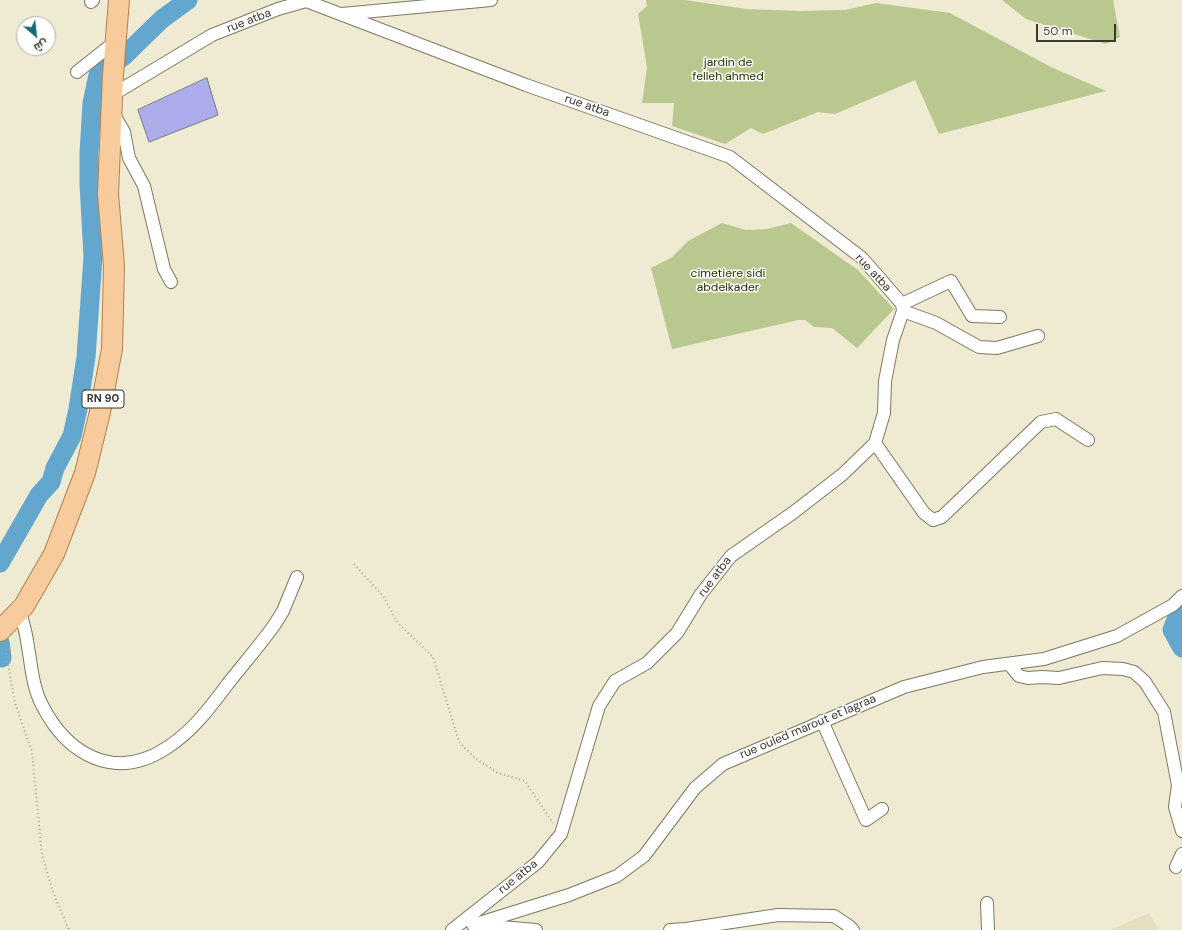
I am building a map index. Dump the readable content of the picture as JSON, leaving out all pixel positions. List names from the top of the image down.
{
  "streets": {
    "main road": ["RN 90"],
    "street": ["rue atba", "rue ouled marout et lagraa"]
  },
  "crossings": [
    ["rue atba", "RN 90"]
  ],
  "parks": ["jardin de felleh ahmed", "cimetiere sidi abdelkader"],
  "scale_bar": "50 m",
  "north": "bottom right"
}
